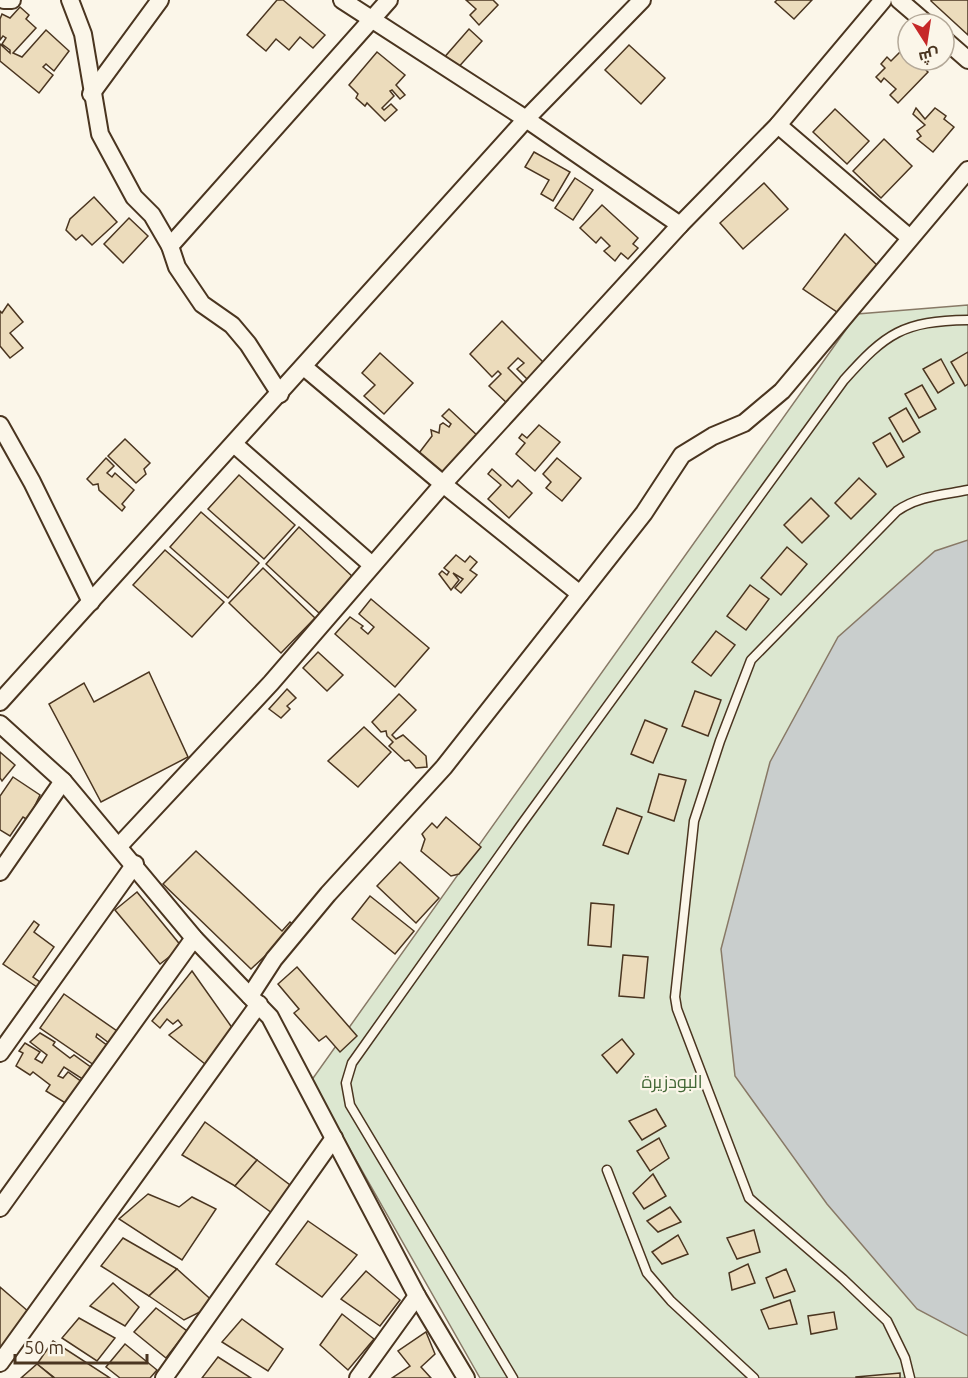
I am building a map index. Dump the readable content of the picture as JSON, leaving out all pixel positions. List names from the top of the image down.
{
  "parks": ["البودزيرة"],
  "scale_bar": "50 m",
  "north": "bottom"
}
